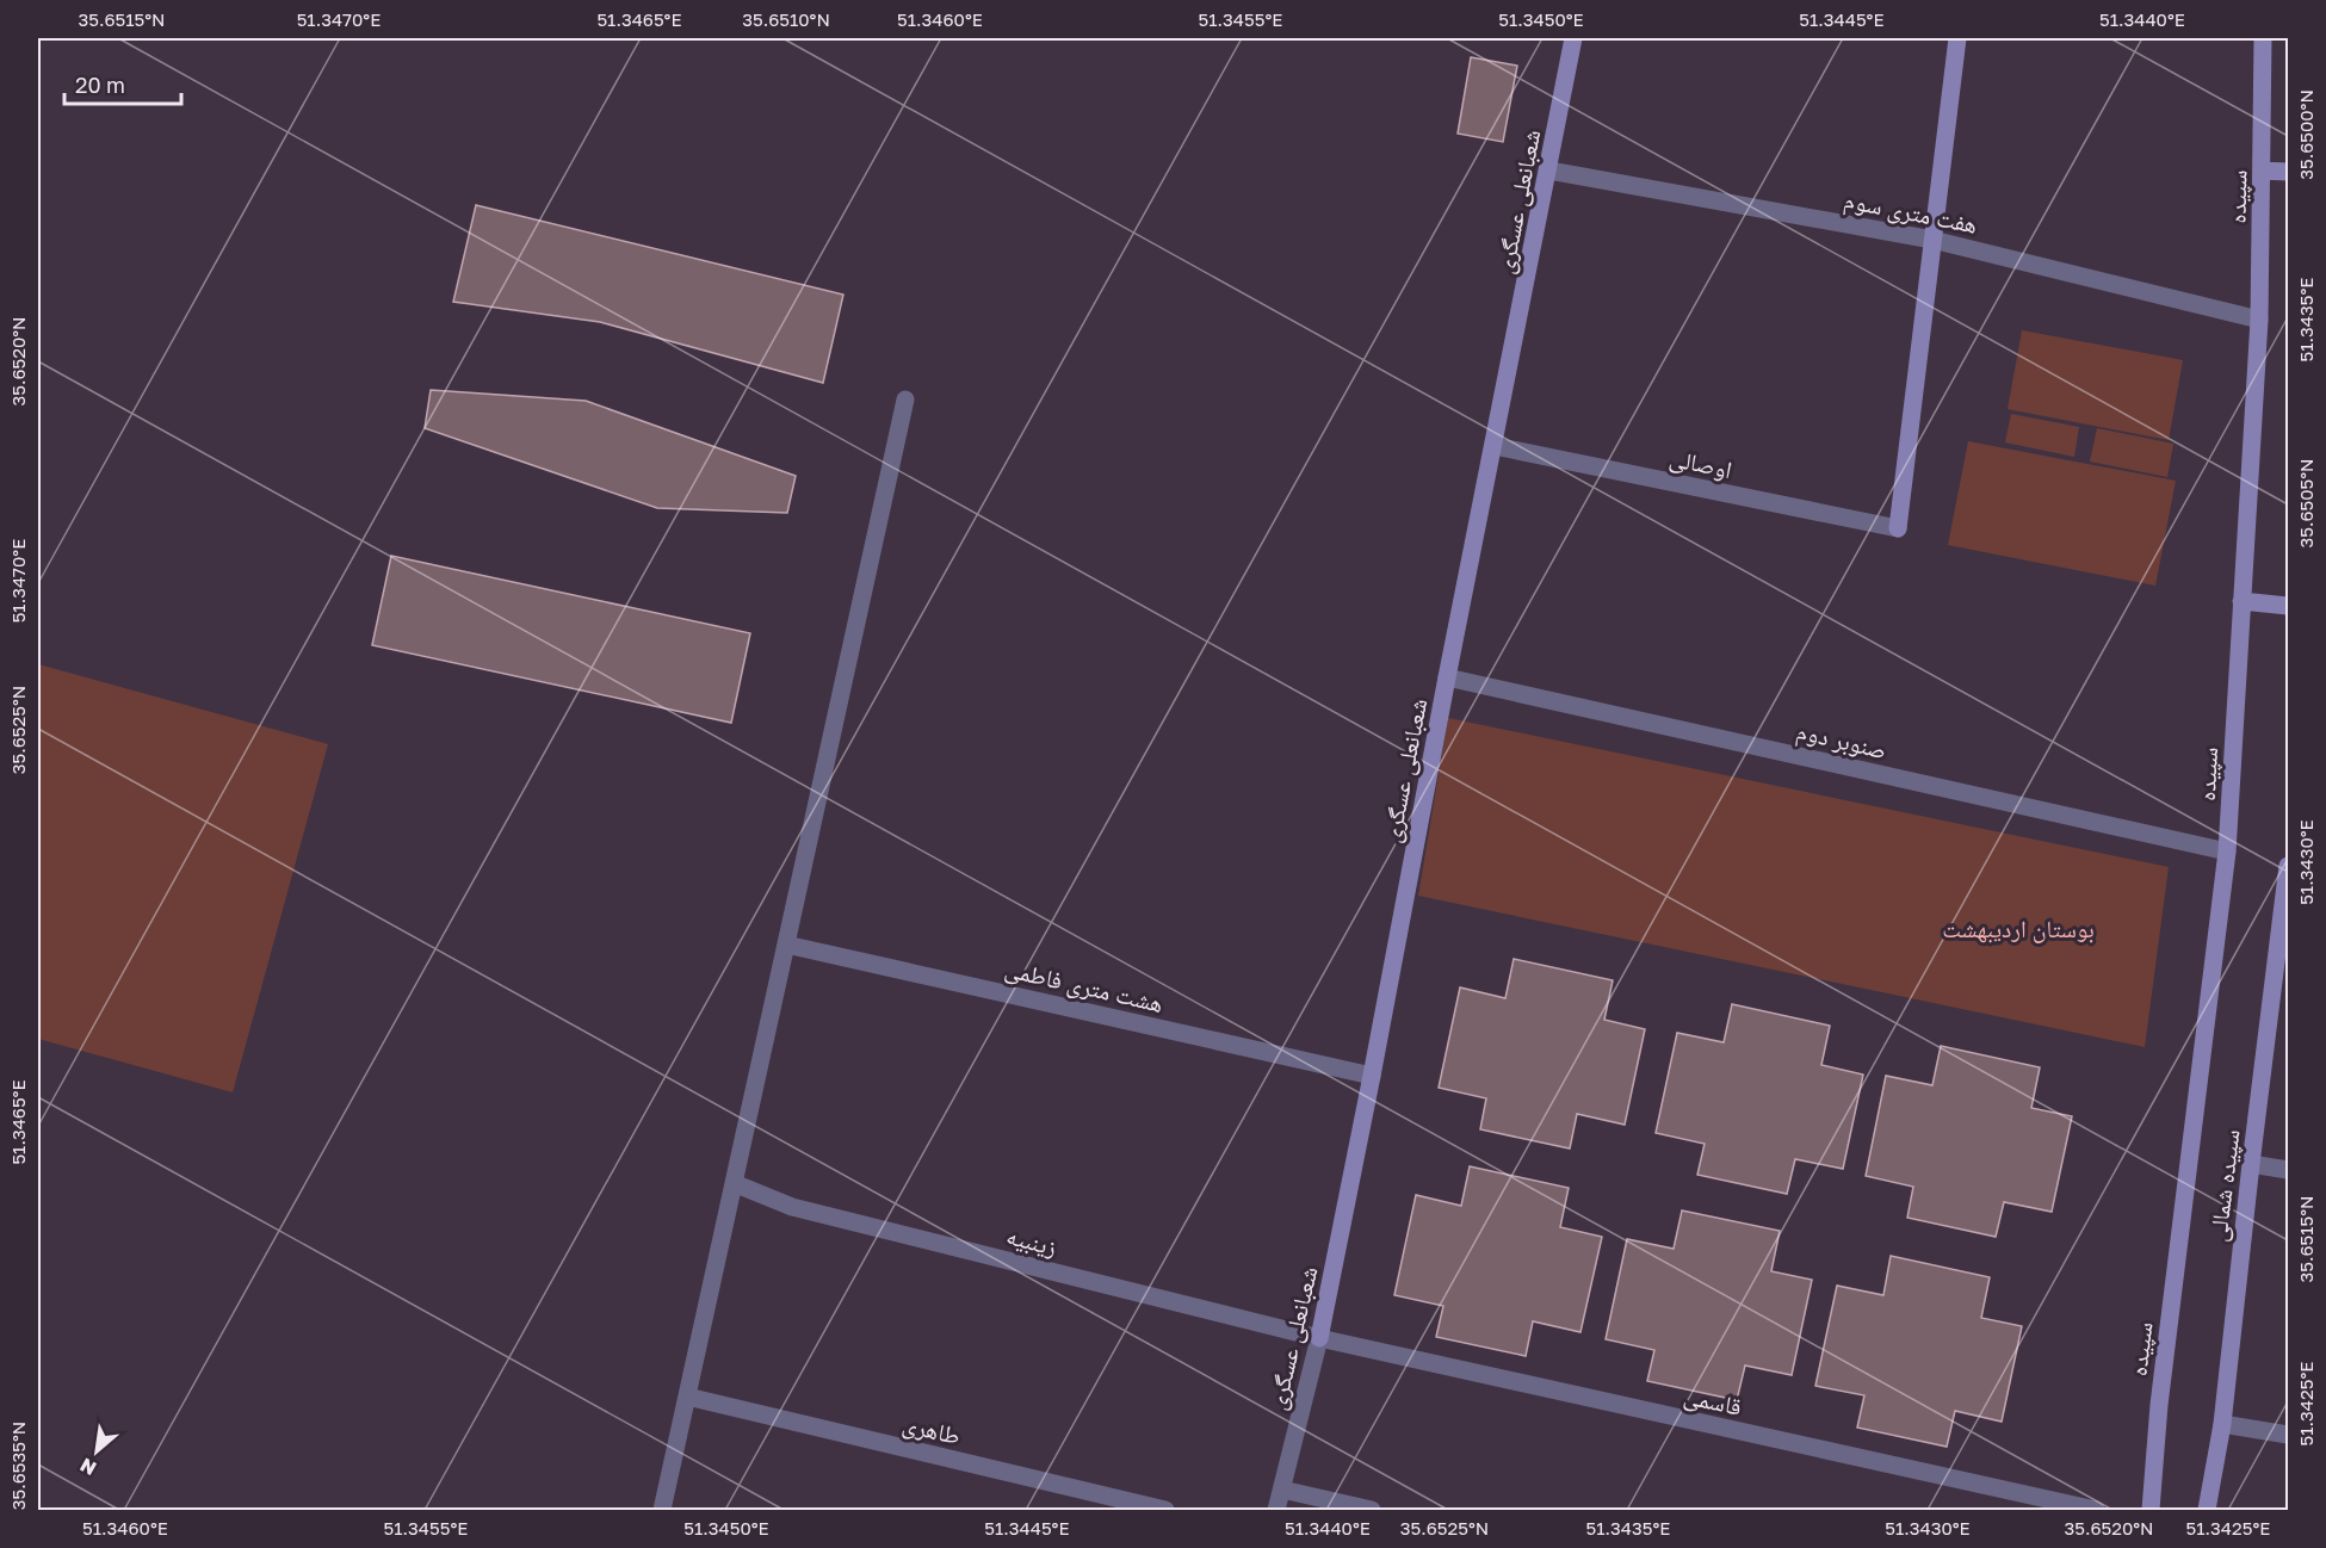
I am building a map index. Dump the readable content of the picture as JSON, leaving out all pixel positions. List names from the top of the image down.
{
  "streets": {
    "main road": ["سپیده", "شعبانعلی عسگری", "سپیده شمالی"],
    "street": [
      "هفت متری سوم",
      "اوصالی",
      "صنوبر دوم",
      "هشت متری فاطمی",
      "زینبیه",
      "قاسمی",
      "طاهری"
    ]
  },
  "crossings": [
    ["سپیده", "هفت متری سوم"],
    ["سپیده", "صنوبر دوم"],
    ["شعبانعلی عسگری", "هفت متری سوم"],
    ["شعبانعلی عسگری", "اوصالی"],
    ["شعبانعلی عسگری", "صنوبر دوم"],
    ["شعبانعلی عسگری", "هشت متری فاطمی"],
    ["شعبانعلی عسگری", "زینبیه"],
    ["شعبانعلی عسگری", "قاسمی"],
    ["زینبیه", "قاسمی"]
  ],
  "parks": ["بوستان اردیبهشت"],
  "scale_bar": "20 m",
  "north": "bottom left",
  "coordinates": [
    "35.6515°N",
    "51.3470°E",
    "51.3465°E",
    "35.6510°N",
    "51.3460°E",
    "51.3455°E",
    "51.3450°E",
    "51.3445°E",
    "51.3440°E",
    "35.6500°N",
    "51.3435°E",
    "35.6520°N",
    "35.6505°N",
    "35.6525°N",
    "51.3430°E",
    "51.3425°E",
    "35.6535°N"
  ]
}
